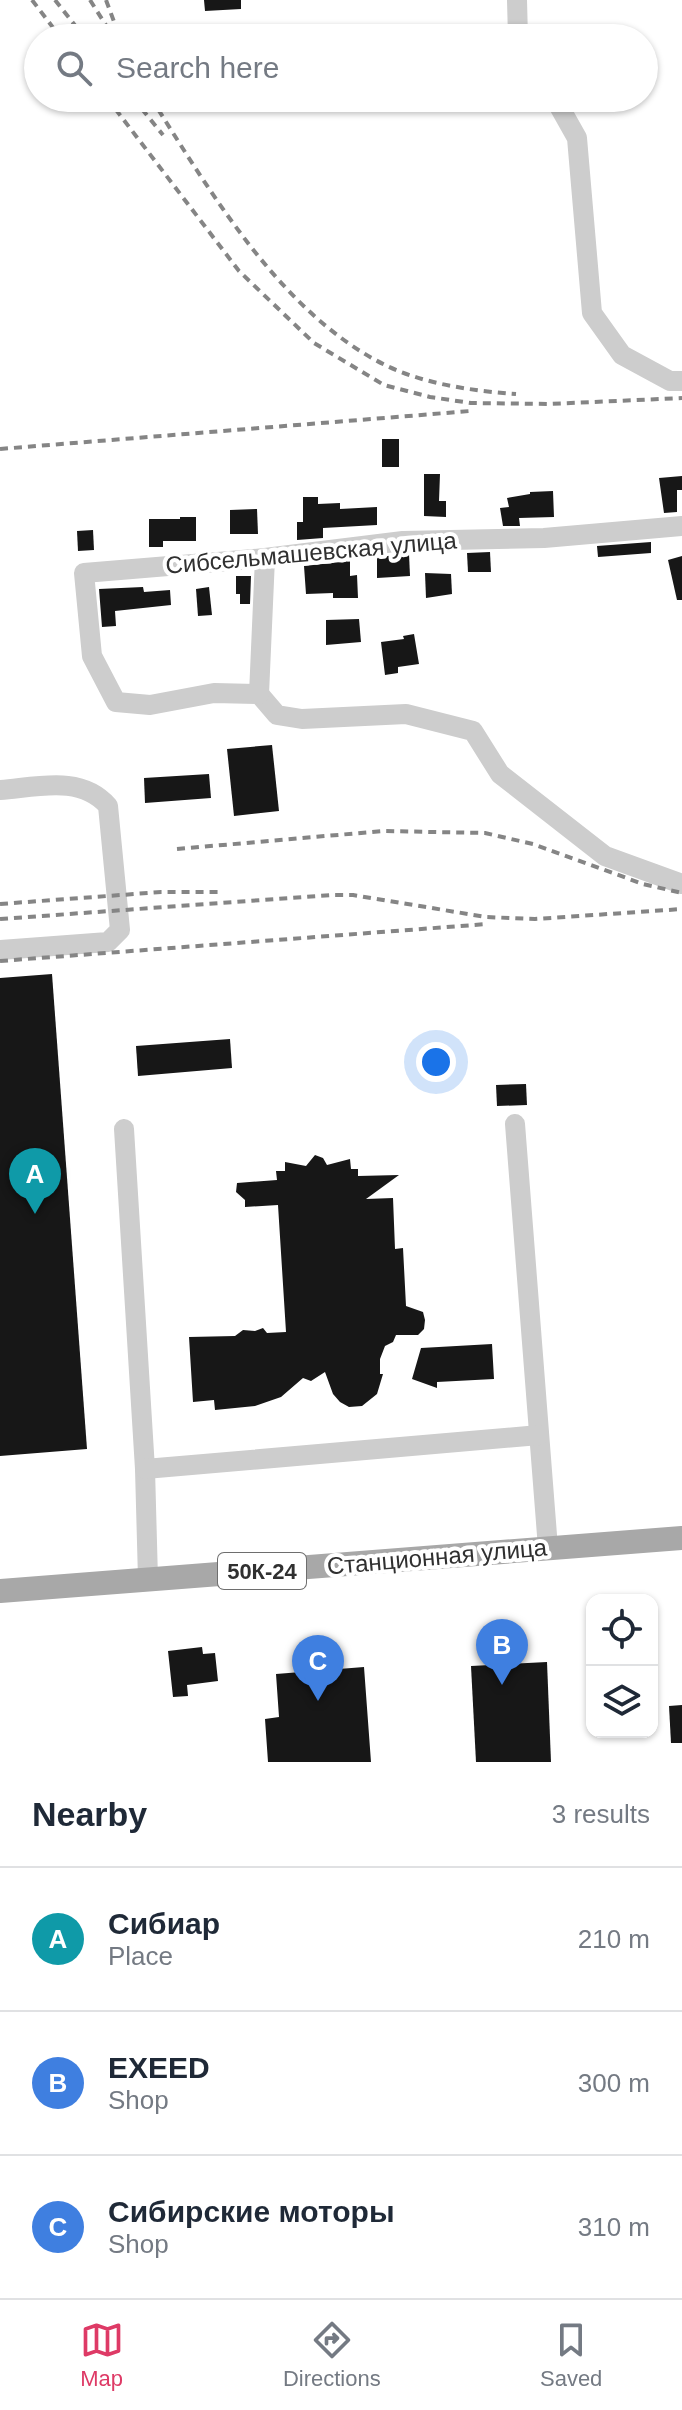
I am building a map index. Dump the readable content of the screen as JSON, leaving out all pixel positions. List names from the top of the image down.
{
  "streets": {
    "main road": ["Станционная улица", "50К-24"],
    "street": ["Сибсельмашевская улица"]
  },
  "page": {
    "search": "Search here",
    "pins": ["A", "B", "C"],
    "heading": ["Nearby", "3 results"],
    "list": [
      {
        "mark": "A",
        "name": "Сибиар",
        "note": "Place",
        "value": "210 m"
      },
      {
        "mark": "B",
        "name": "EXEED",
        "note": "Shop",
        "value": "300 m"
      },
      {
        "mark": "C",
        "name": "Сибирские моторы",
        "note": "Shop",
        "value": "310 m"
      }
    ],
    "nav": ["Map", "Directions", "Saved"]
  }
}
